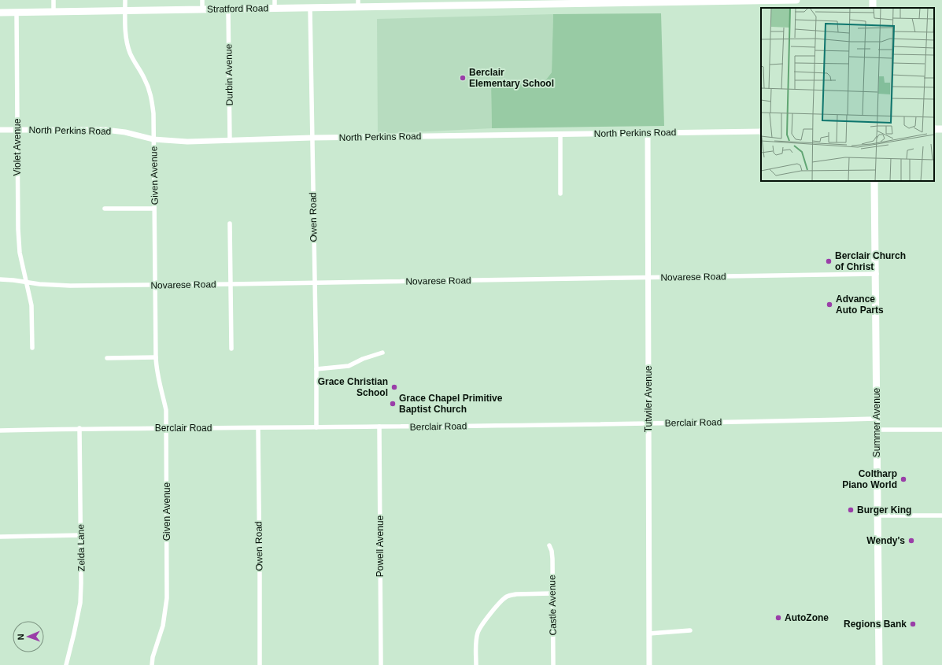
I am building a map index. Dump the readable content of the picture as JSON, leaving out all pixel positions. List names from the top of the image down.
{
  "streets": {
    "main road": ["Stratford Road", "Summer Avenue"],
    "street": [
      "Durbin Avenue",
      "North Perkins Road",
      "Violet Avenue",
      "Given Avenue",
      "Owen Road",
      "Novarese Road",
      "Tutwiler Avenue",
      "Berclair Road",
      "Powell Avenue",
      "Zelda Lane",
      "Castle Avenue"
    ]
  },
  "crossings": [
    ["Stratford Road", "Durbin Avenue"],
    ["Stratford Road", "Violet Avenue"],
    ["Stratford Road", "Given Avenue"],
    ["Stratford Road", "Owen Road"],
    ["Durbin Avenue", "North Perkins Road"],
    ["North Perkins Road", "Violet Avenue"],
    ["North Perkins Road", "Given Avenue"],
    ["North Perkins Road", "Owen Road"],
    ["North Perkins Road", "Tutwiler Avenue"],
    ["Violet Avenue", "Novarese Road"],
    ["Given Avenue", "Novarese Road"],
    ["Given Avenue", "Berclair Road"],
    ["Owen Road", "Novarese Road"],
    ["Owen Road", "Berclair Road"],
    ["Novarese Road", "Tutwiler Avenue"],
    ["Novarese Road", "Summer Avenue"],
    ["Tutwiler Avenue", "Berclair Road"],
    ["Berclair Road", "Summer Avenue"],
    ["Berclair Road", "Powell Avenue"],
    ["Berclair Road", "Zelda Lane"]
  ],
  "places": [
    "Berclair Elementary School",
    "Berclair Church of Christ",
    "Advance Auto Parts",
    "Grace Christian School",
    "Grace Chapel Primitive Baptist Church",
    "Coltharp Piano World",
    "Burger King",
    "Wendy's",
    "AutoZone",
    "Regions Bank"
  ],
  "north": "left"
}
